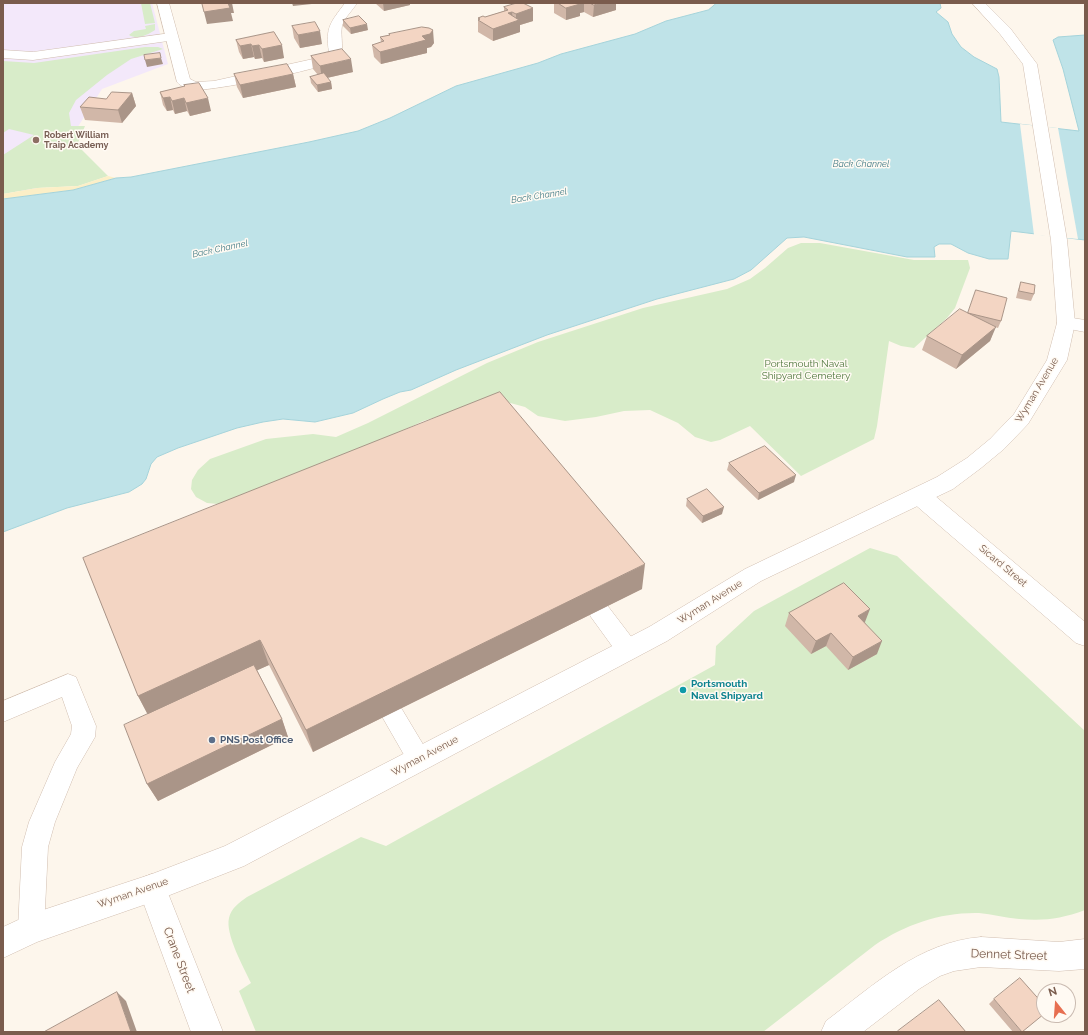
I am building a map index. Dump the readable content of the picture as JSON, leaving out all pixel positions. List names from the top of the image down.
{
  "streets": {
    "street": [
      "Wyman Avenue",
      "Sicard Street",
      "Dennet Street",
      "Crane Street"
    ]
  },
  "crossings": [
    ["Wyman Avenue", "Sicard Street"],
    ["Wyman Avenue", "Crane Street"]
  ],
  "water": ["Back Channel"],
  "parks": ["Portsmouth Naval Shipyard Cemetery"],
  "places": ["Robert William Traip Academy", "Portsmouth Naval Shipyard", "PNS Post Office"],
  "north": "top"
}
